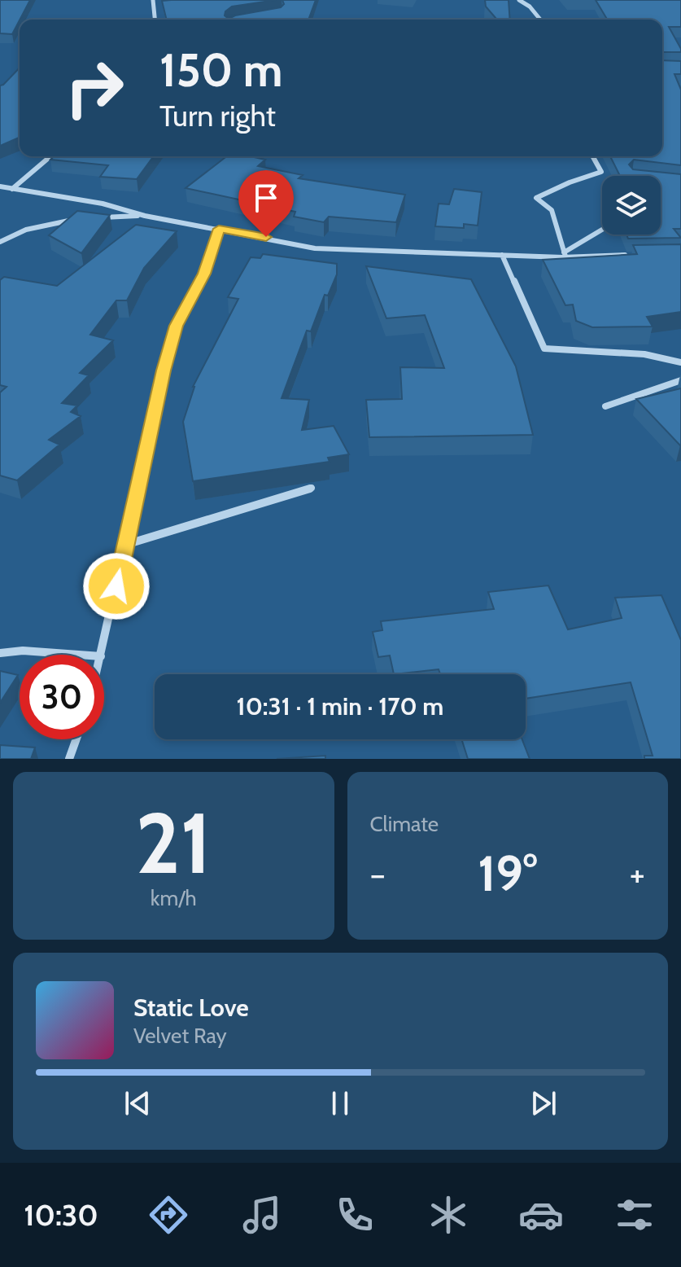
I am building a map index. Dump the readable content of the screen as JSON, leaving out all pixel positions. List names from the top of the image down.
{
  "page": {
    "turn": ["150 m", "Turn right"],
    "limit": "30",
    "trip": "10:31 · 1 min · 170 m",
    "tile": [
      ["21", "km/h"],
      "Climate"
    ],
    "heat": ["−", "19°", "+"],
    "song": ["Static Love", "Velvet Ray"],
    "tabs": "10:30"
  }
}
